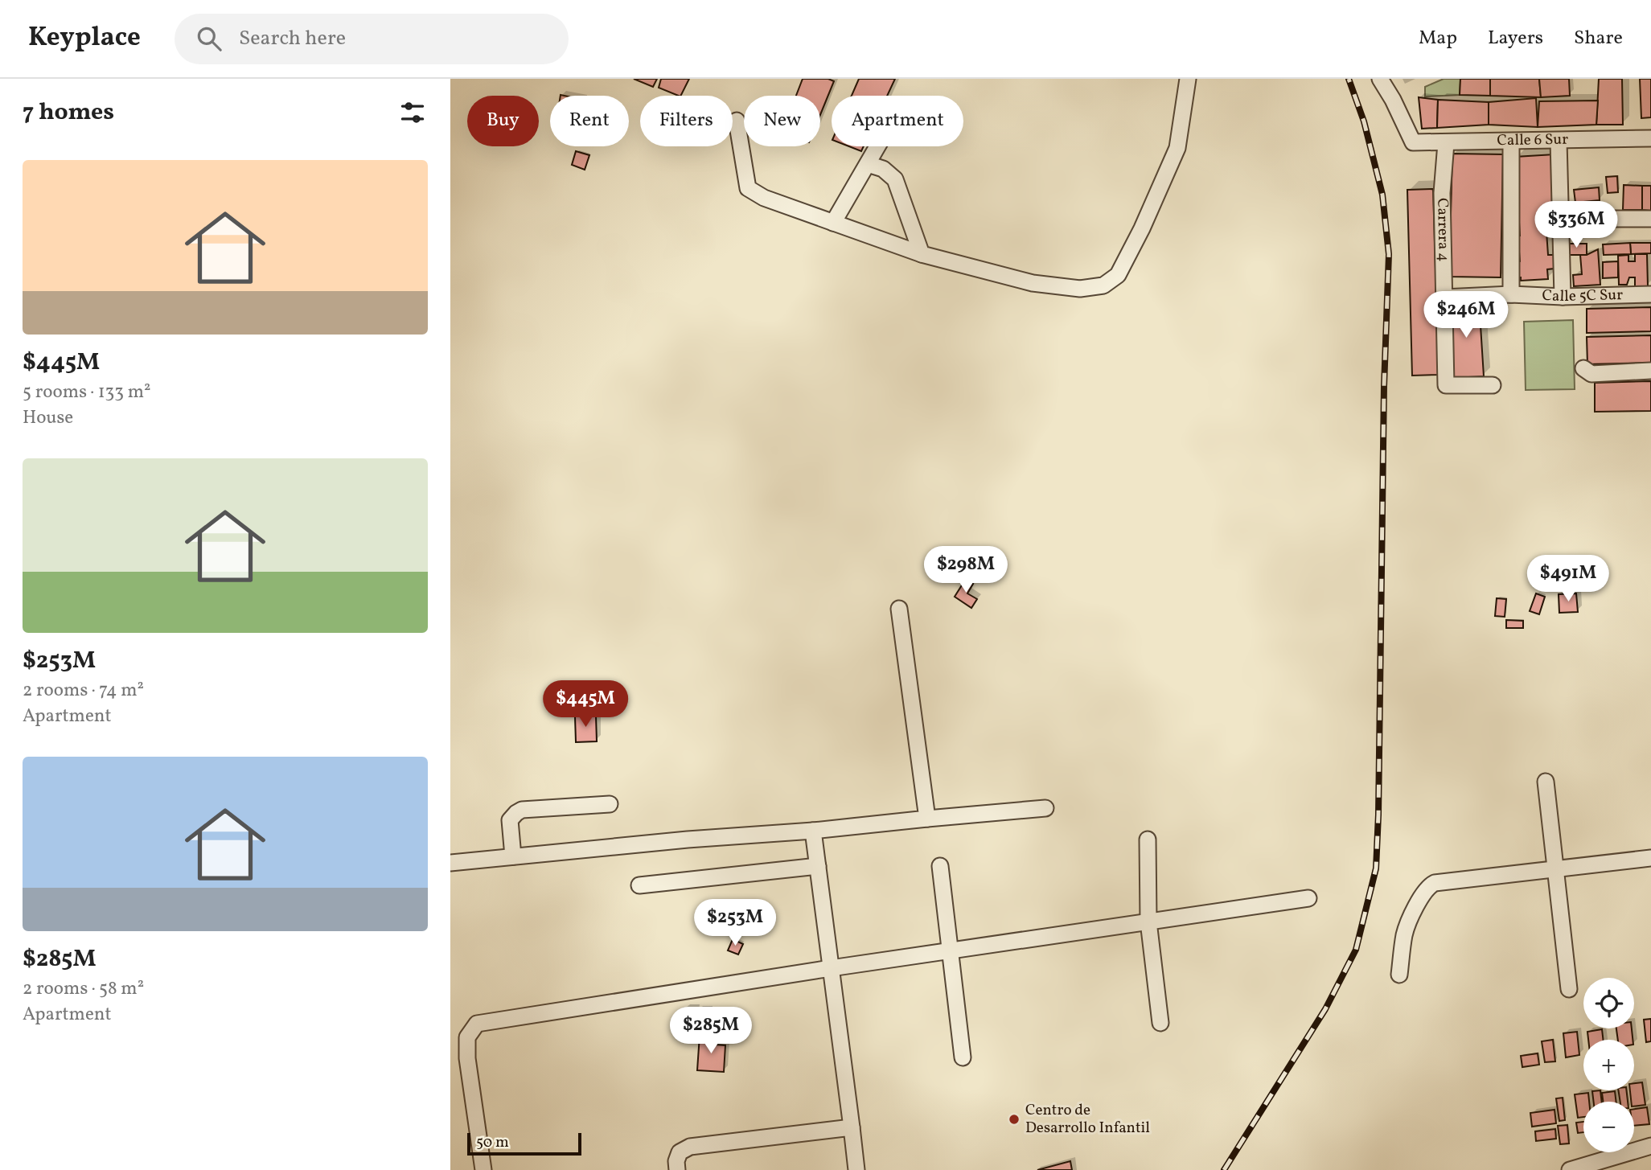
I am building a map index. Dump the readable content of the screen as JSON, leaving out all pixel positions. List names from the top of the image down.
{
  "streets": {
    "street": ["Calle 6 Sur", "Carrera 4", "Calle 5C Sur"]
  },
  "crossings": [
    ["Calle 6 Sur", "Carrera 4"],
    ["Carrera 4", "Calle 5C Sur"]
  ],
  "places": ["Centro de Desarrollo Infantil"],
  "scale_bar": "50 m",
  "page": {
    "header": "Keyplace",
    "search": "Search here",
    "nav": ["Map", "Layers", "Share"],
    "heading": "7 homes",
    "chip": [
      "Buy",
      "Rent",
      "Filters",
      "New",
      "Apartment"
    ],
    "list": [
      {
        "name": "$445M",
        "note": "5 rooms · 133 m² · House"
      },
      {
        "name": "$253M",
        "note": "2 rooms · 74 m² · Apartment"
      },
      {
        "name": "$285M",
        "note": "2 rooms · 58 m² · Apartment"
      }
    ],
    "price": [
      "$336M",
      "$246M",
      "$298M",
      "$491M",
      "$445M",
      "$253M",
      "$285M"
    ],
    "map_buttons": ["+", "−"],
    "scale": "50 m"
  }
}
